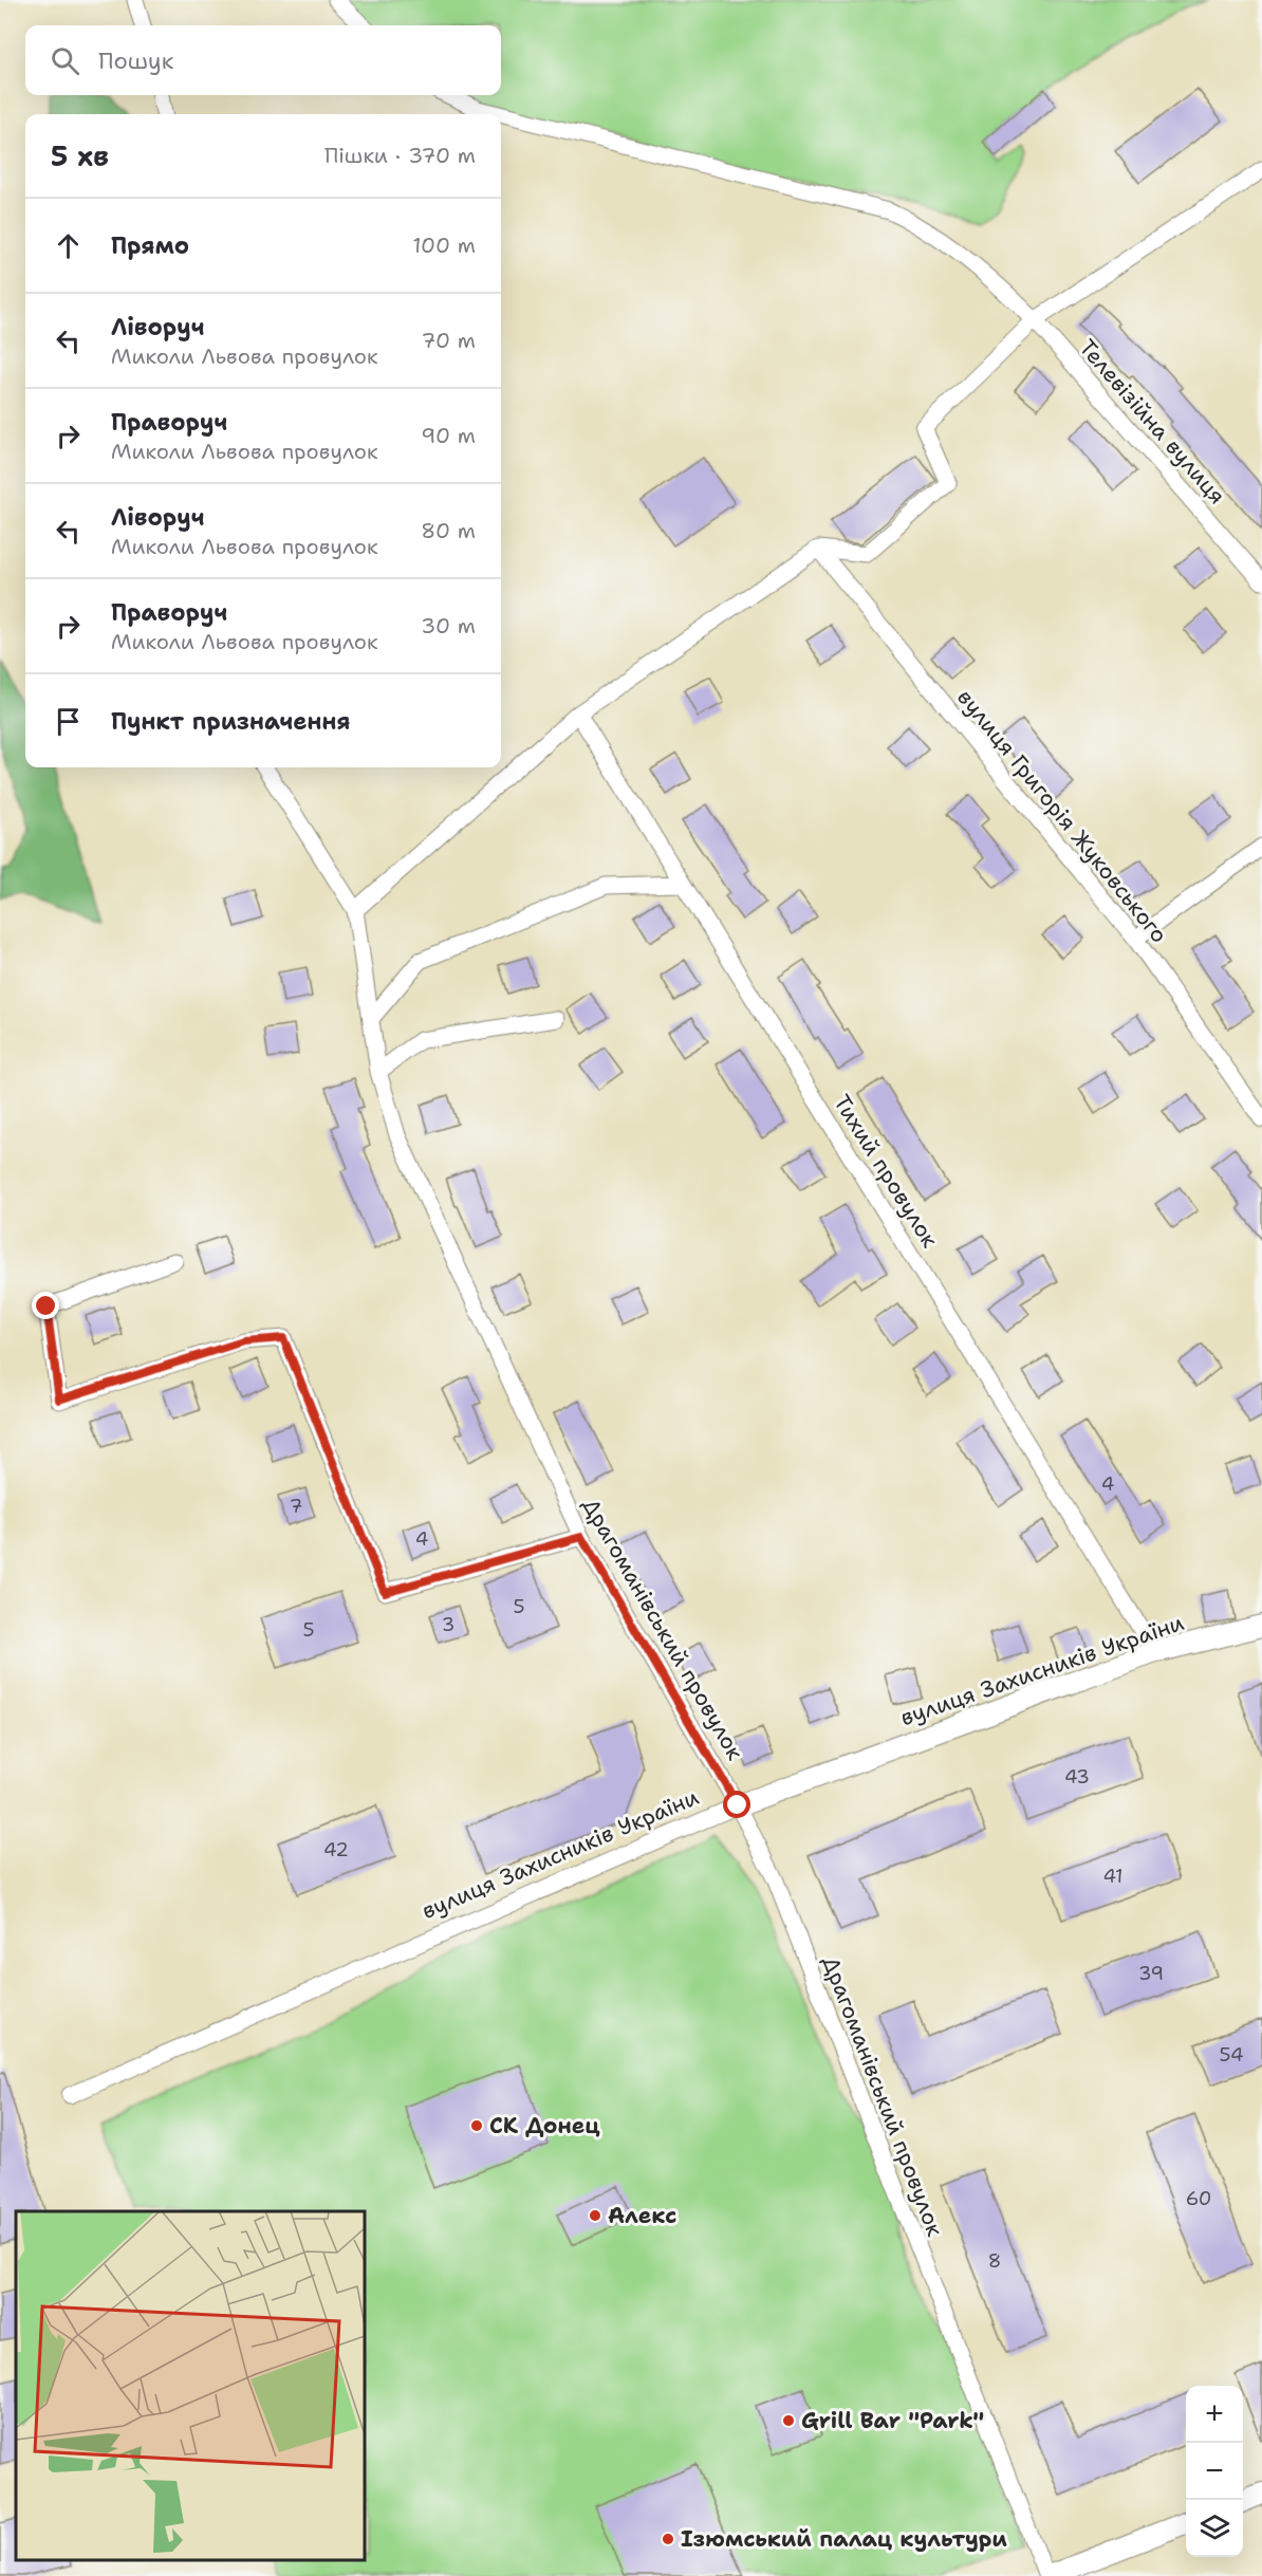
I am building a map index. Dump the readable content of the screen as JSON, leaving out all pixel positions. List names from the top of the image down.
{
  "streets": {
    "street": [
      "Телевізійна вулиця",
      "вулиця Григорія Жуковського",
      "Тихий провулок",
      "Драгоманівський провулок",
      "вулиця Захисників України"
    ]
  },
  "crossings": [
    ["Тихий провулок", "вулиця Захисників України"],
    ["Драгоманівський провулок", "вулиця Захисників України"]
  ],
  "places": [
    "СК Донец",
    "Алекс",
    "Grill Bar \"Park\"",
    "Ізюмський палац культури"
  ],
  "house_numbers": [
    "4",
    "7",
    "4",
    "5",
    "3",
    "5",
    "43",
    "42",
    "41",
    "39",
    "54",
    "60",
    "8"
  ],
  "page": {
    "search": "Пошук",
    "heading": ["5 хв", "Пішки · 370 m"],
    "list": [
      ["Прямо", "100 m"],
      ["Ліворуч", "Миколи Львова провулок", "70 m"],
      ["Праворуч", "Миколи Львова провулок", "90 m"],
      ["Ліворуч", "Миколи Львова провулок", "80 m"],
      ["Праворуч", "Миколи Львова провулок", "30 m"],
      "Пункт призначення"
    ],
    "map_buttons": ["+", "−"]
  }
}
